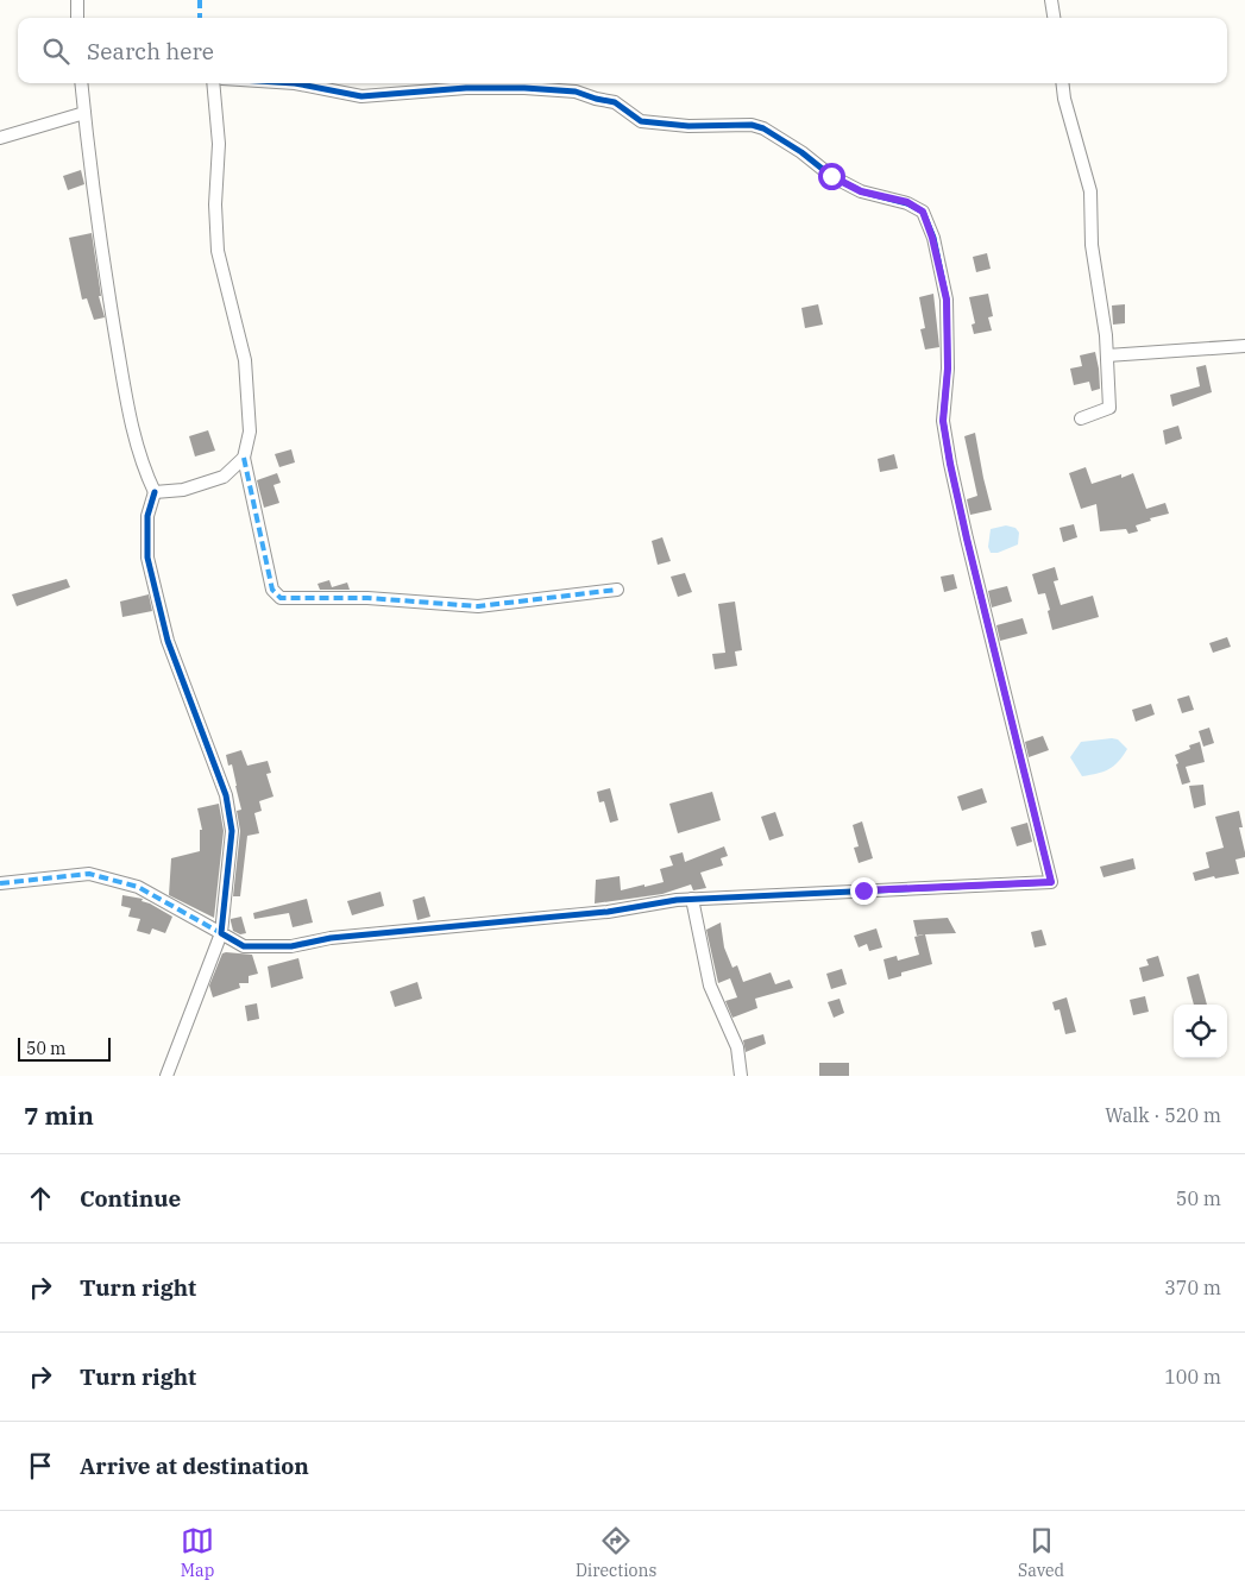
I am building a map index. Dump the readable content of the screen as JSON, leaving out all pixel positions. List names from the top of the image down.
{
  "scale_bar": "50 m",
  "page": {
    "search": "Search here",
    "scale": "50 m",
    "heading": ["7 min", "Walk · 520 m"],
    "list": [
      ["Continue", "50 m"],
      ["Turn right", "370 m"],
      ["Turn right", "100 m"],
      "Arrive at destination"
    ],
    "nav": ["Map", "Directions", "Saved"]
  }
}
